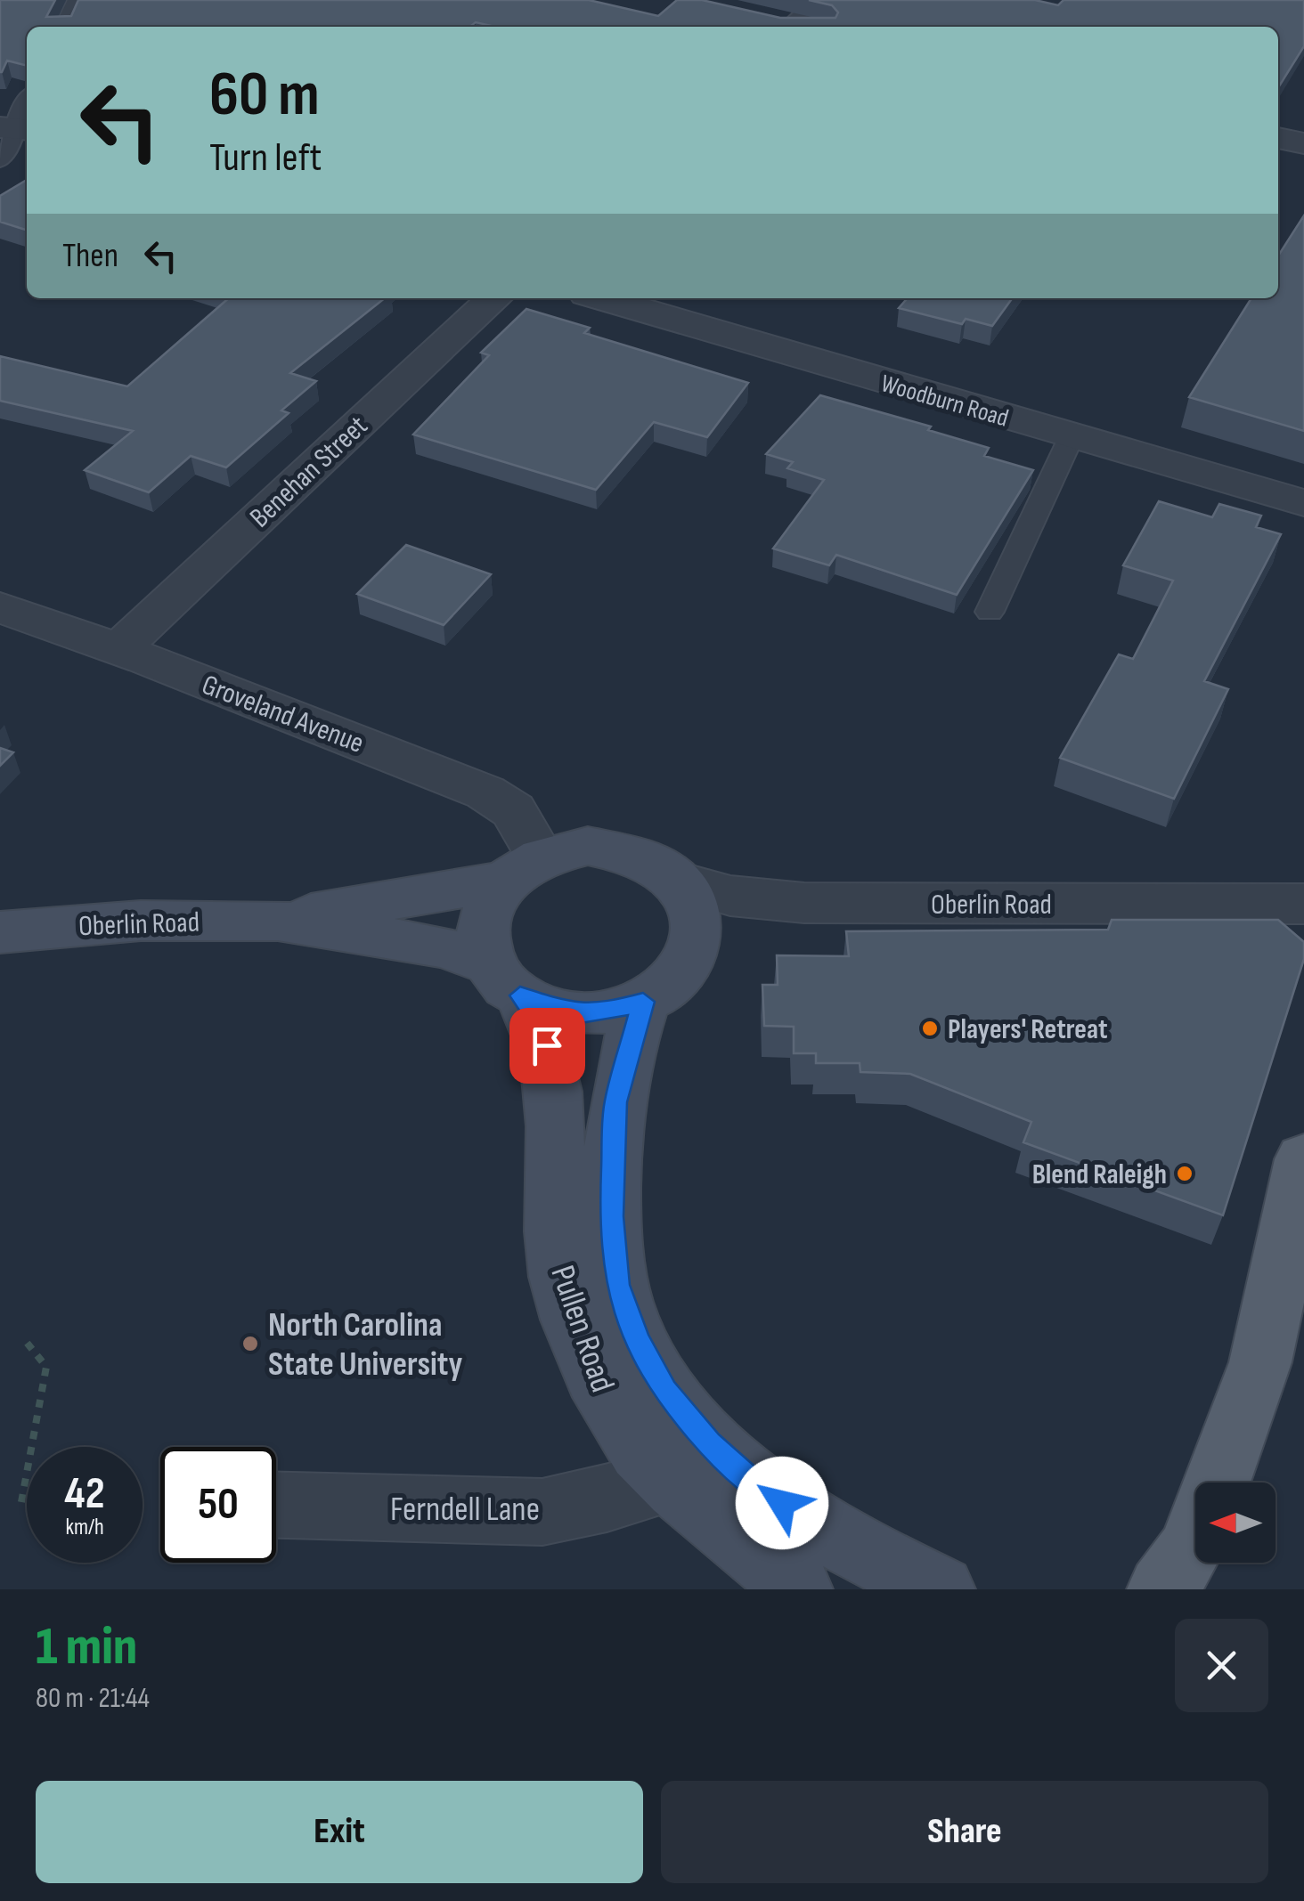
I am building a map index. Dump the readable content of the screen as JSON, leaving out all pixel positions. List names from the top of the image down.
{
  "streets": {
    "main road": ["Oberlin Road", "Pullen Road"],
    "street": [
      "Woodburn Road",
      "Benehan Street",
      "Groveland Avenue",
      "Ferndell Lane"
    ]
  },
  "crossings": [
    ["Benehan Street", "Groveland Avenue"],
    ["Groveland Avenue", "Oberlin Road"],
    ["Groveland Avenue", "Pullen Road"],
    ["Oberlin Road", "Pullen Road"],
    ["Pullen Road", "Ferndell Lane"]
  ],
  "places": ["Players' Retreat", "Blend Raleigh", "North Carolina State University"],
  "north": "left",
  "page": {
    "turn": ["60 m", "Turn left"],
    "then": "Then",
    "speed": "42 km/h",
    "limit": "50",
    "heading": ["1 min", "80 m · 21:44"],
    "buttons": ["Exit", "Share"]
  }
}
